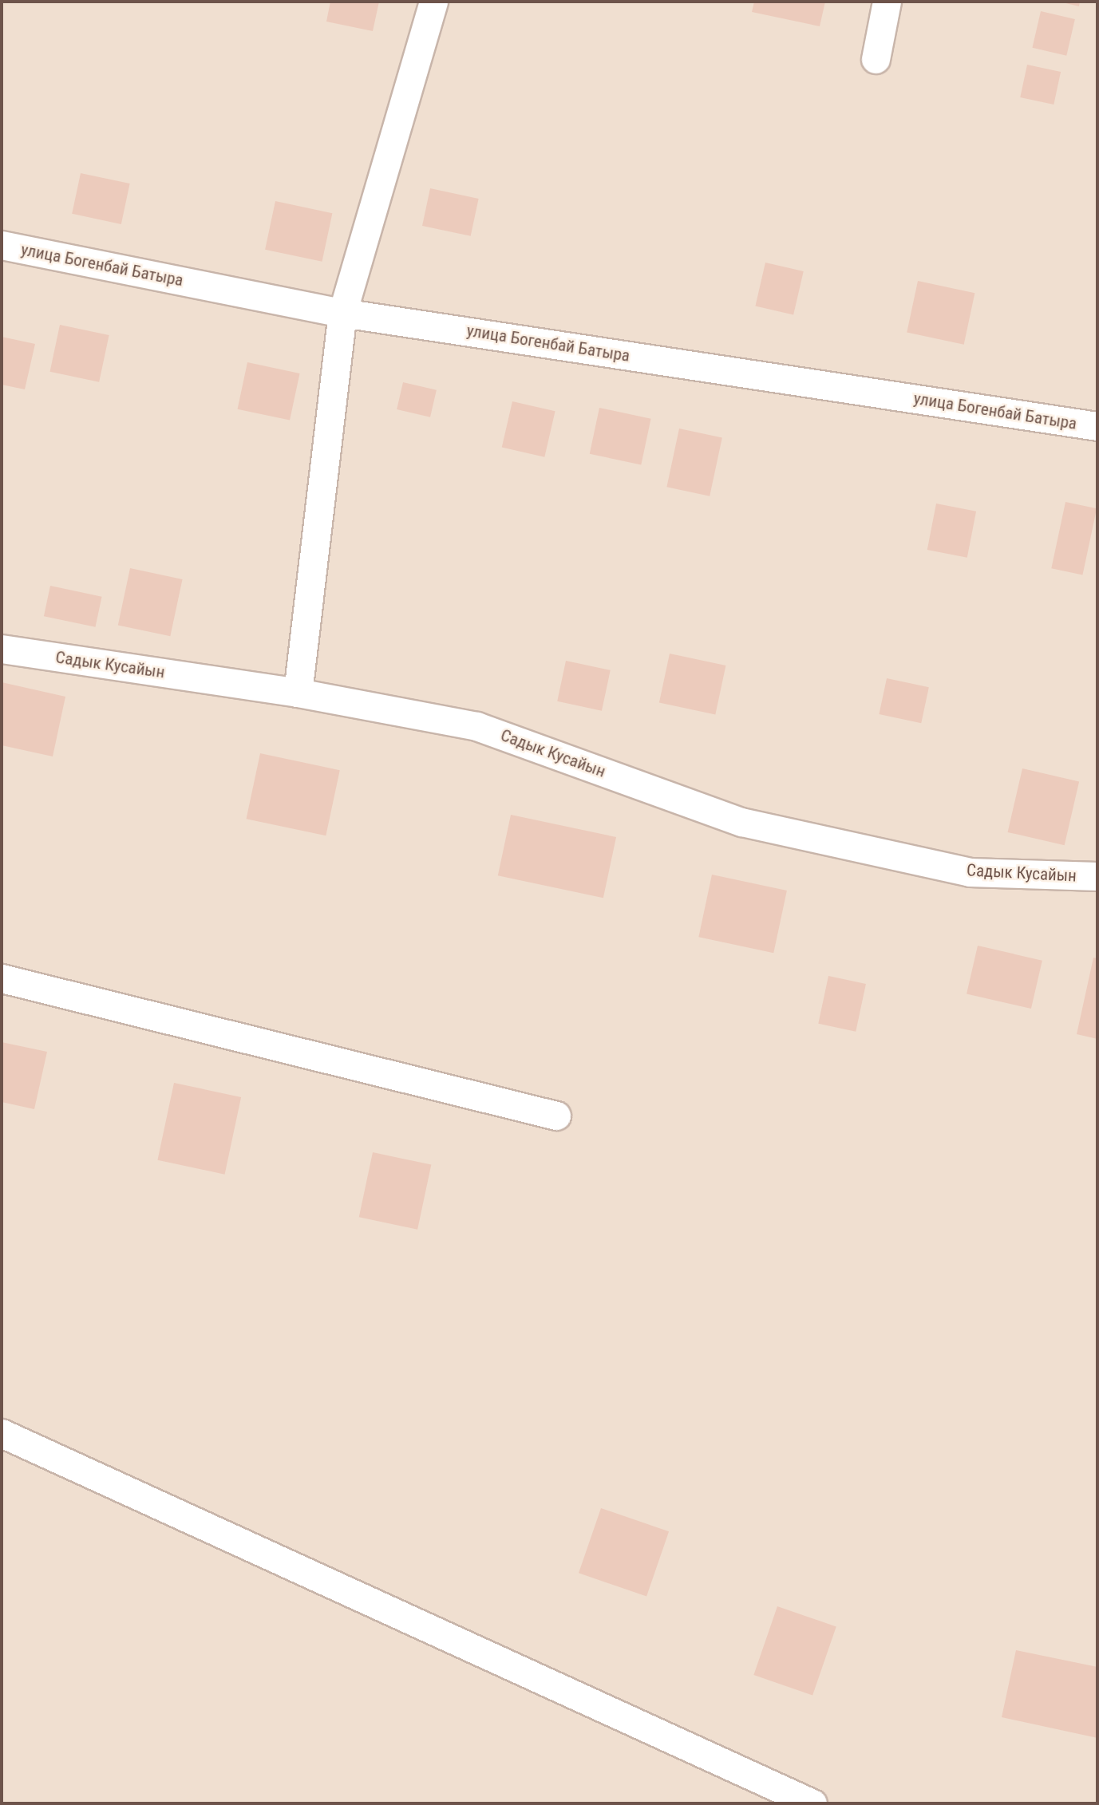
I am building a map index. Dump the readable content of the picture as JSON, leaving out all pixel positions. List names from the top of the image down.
{
  "streets": {
    "street": ["улица Богенбай Батыра", "Садык Кусайын"]
  }
}
